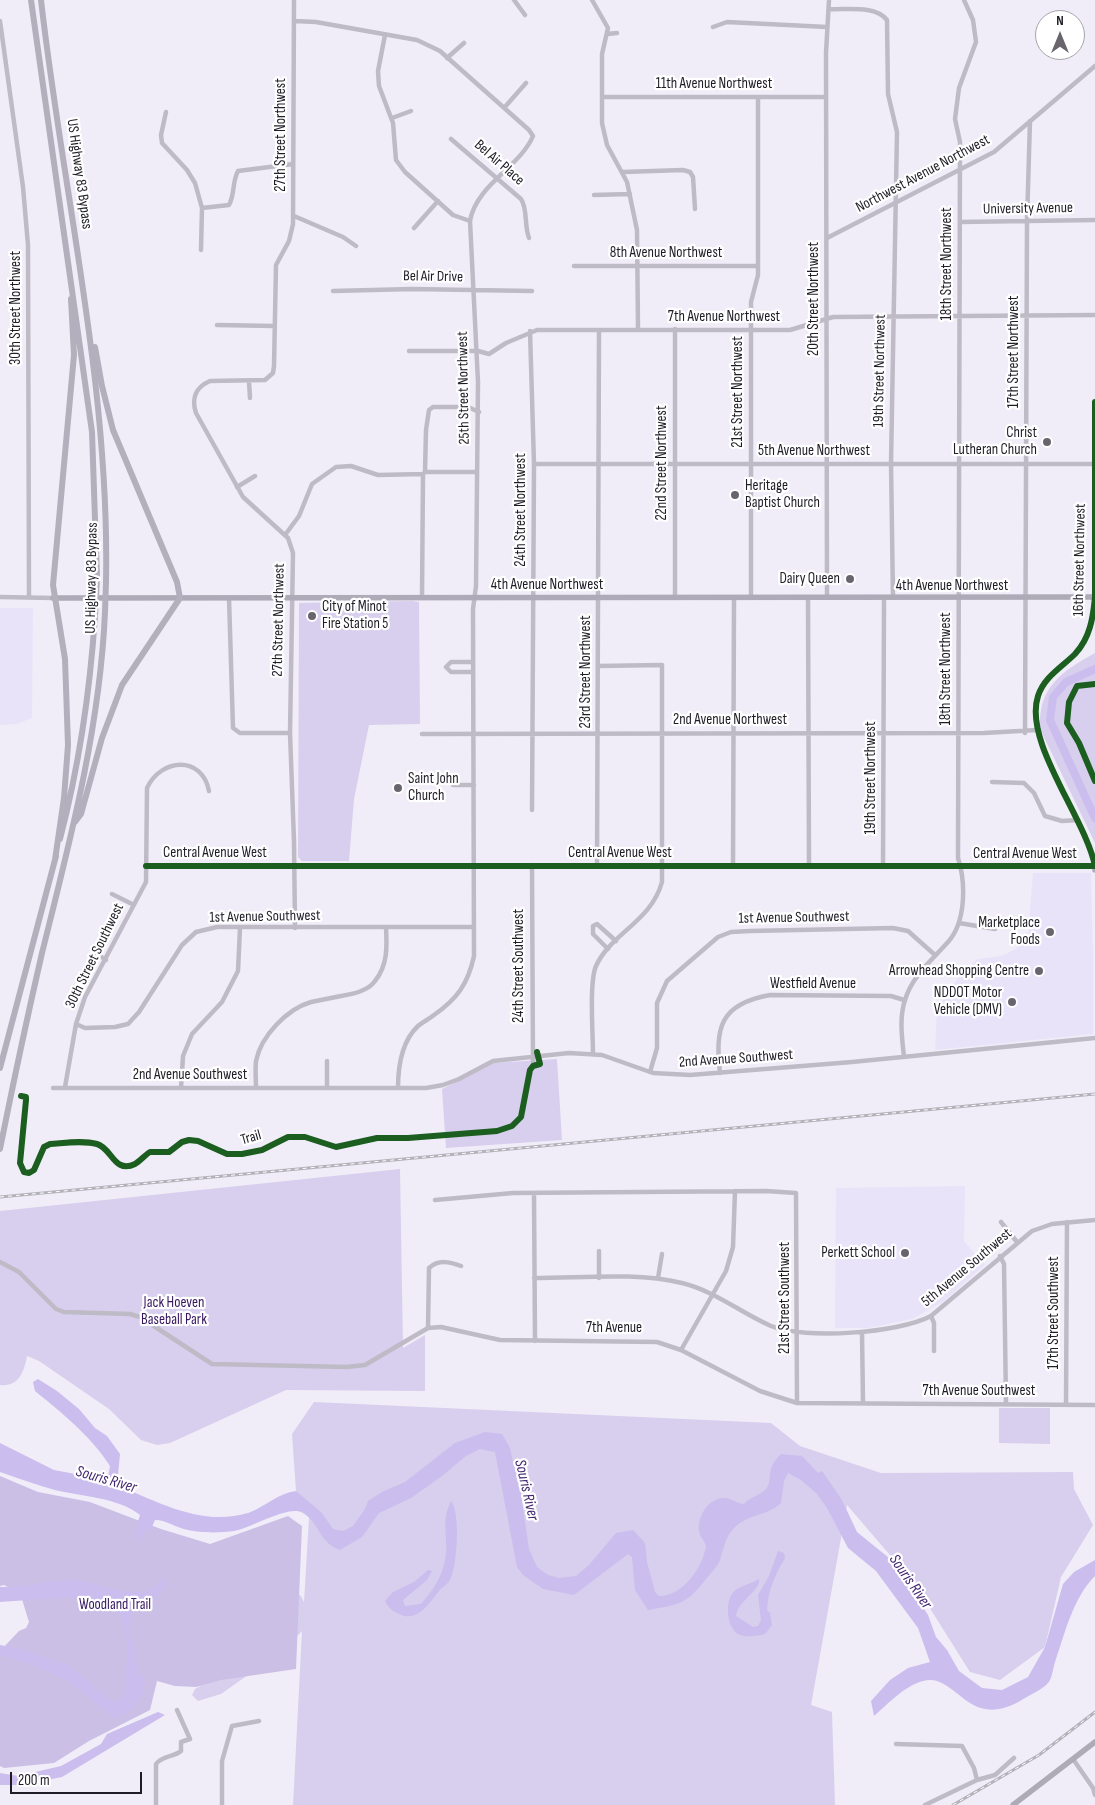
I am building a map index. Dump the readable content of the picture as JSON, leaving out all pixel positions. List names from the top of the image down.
{
  "streets": {
    "highway": ["US Highway 83 Bypass"],
    "main road": ["4th Avenue Northwest"],
    "street": [
      "11th Avenue Northwest",
      "27th Street Northwest",
      "Bel Air Place",
      "Northwest Avenue Northwest",
      "University Avenue",
      "8th Avenue Northwest",
      "18th Street Northwest",
      "Bel Air Drive",
      "20th Street Northwest",
      "30th Street Northwest",
      "7th Avenue Northwest",
      "17th Street Northwest",
      "19th Street Northwest",
      "25th Street Northwest",
      "21st Street Northwest",
      "5th Avenue Northwest",
      "22nd Street Northwest",
      "24th Street Northwest",
      "16th Street Northwest",
      "23rd Street Northwest",
      "2nd Avenue Northwest",
      "Central Avenue West",
      "1st Avenue Southwest",
      "30th Street Southwest",
      "24th Street Southwest",
      "Westfield Avenue",
      "2nd Avenue Southwest",
      "5th Avenue Southwest",
      "21st Street Southwest",
      "17th Street Southwest",
      "7th Avenue",
      "7th Avenue Southwest"
    ],
    "cycle path": ["Trail"]
  },
  "crossings": [
    ["11th Avenue Northwest", "20th Street Northwest"],
    ["11th Avenue Northwest", "21st Street Northwest"],
    ["27th Street Northwest", "4th Avenue Northwest"],
    ["27th Street Northwest", "Central Avenue West"],
    ["27th Street Northwest", "1st Avenue Southwest"],
    ["Bel Air Place", "25th Street Northwest"],
    ["Northwest Avenue Northwest", "18th Street Northwest"],
    ["Northwest Avenue Northwest", "20th Street Northwest"],
    ["Northwest Avenue Northwest", "17th Street Northwest"],
    ["Northwest Avenue Northwest", "19th Street Northwest"],
    ["University Avenue", "18th Street Northwest"],
    ["University Avenue", "17th Street Northwest"],
    ["8th Avenue Northwest", "21st Street Northwest"],
    ["18th Street Northwest", "7th Avenue Northwest"],
    ["18th Street Northwest", "5th Avenue Northwest"],
    ["18th Street Northwest", "4th Avenue Northwest"],
    ["18th Street Northwest", "2nd Avenue Northwest"],
    ["18th Street Northwest", "Central Avenue West"],
    ["Bel Air Drive", "25th Street Northwest"],
    ["20th Street Northwest", "7th Avenue Northwest"],
    ["20th Street Northwest", "19th Street Northwest"],
    ["20th Street Northwest", "5th Avenue Northwest"],
    ["20th Street Northwest", "4th Avenue Northwest"],
    ["30th Street Northwest", "4th Avenue Northwest"],
    ["7th Avenue Northwest", "17th Street Northwest"],
    ["7th Avenue Northwest", "19th Street Northwest"],
    ["7th Avenue Northwest", "25th Street Northwest"],
    ["7th Avenue Northwest", "21st Street Northwest"],
    ["7th Avenue Northwest", "22nd Street Northwest"],
    ["7th Avenue Northwest", "24th Street Northwest"],
    ["7th Avenue Northwest", "23rd Street Northwest"],
    ["17th Street Northwest", "5th Avenue Northwest"],
    ["17th Street Northwest", "4th Avenue Northwest"],
    ["17th Street Northwest", "2nd Avenue Northwest"],
    ["19th Street Northwest", "5th Avenue Northwest"],
    ["19th Street Northwest", "4th Avenue Northwest"],
    ["19th Street Northwest", "2nd Avenue Northwest"],
    ["19th Street Northwest", "Central Avenue West"],
    ["25th Street Northwest", "4th Avenue Northwest"],
    ["25th Street Northwest", "2nd Avenue Northwest"],
    ["25th Street Northwest", "Central Avenue West"],
    ["25th Street Northwest", "1st Avenue Southwest"],
    ["25th Street Northwest", "2nd Avenue Southwest"],
    ["21st Street Northwest", "5th Avenue Northwest"],
    ["21st Street Northwest", "4th Avenue Northwest"],
    ["5th Avenue Northwest", "22nd Street Northwest"],
    ["5th Avenue Northwest", "24th Street Northwest"],
    ["5th Avenue Northwest", "16th Street Northwest"],
    ["5th Avenue Northwest", "23rd Street Northwest"],
    ["22nd Street Northwest", "4th Avenue Northwest"],
    ["24th Street Northwest", "4th Avenue Northwest"],
    ["24th Street Northwest", "2nd Avenue Northwest"],
    ["16th Street Northwest", "4th Avenue Northwest"],
    ["16th Street Northwest", "2nd Avenue Northwest"],
    ["16th Street Northwest", "Central Avenue West"],
    ["4th Avenue Northwest", "23rd Street Northwest"],
    ["23rd Street Northwest", "2nd Avenue Northwest"],
    ["23rd Street Northwest", "Central Avenue West"],
    ["Central Avenue West", "30th Street Southwest"],
    ["Central Avenue West", "24th Street Southwest"],
    ["1st Avenue Southwest", "30th Street Southwest"],
    ["1st Avenue Southwest", "2nd Avenue Southwest"],
    ["30th Street Southwest", "2nd Avenue Southwest"],
    ["24th Street Southwest", "2nd Avenue Southwest"],
    ["Westfield Avenue", "2nd Avenue Southwest"],
    ["5th Avenue Southwest", "21st Street Southwest"],
    ["5th Avenue Southwest", "17th Street Southwest"],
    ["21st Street Southwest", "7th Avenue"],
    ["21st Street Southwest", "7th Avenue Southwest"],
    ["17th Street Southwest", "7th Avenue Southwest"],
    ["7th Avenue", "7th Avenue Southwest"]
  ],
  "water": ["Souris River"],
  "parks": ["Jack Hoeven Baseball Park", "Woodland Trail"],
  "places": [
    "Christ Lutheran Church",
    "Heritage Baptist Church",
    "Dairy Queen",
    "City of Minot Fire Station 5",
    "Saint John Church",
    "Marketplace Foods",
    "Arrowhead Shopping Centre",
    "NDDOT Motor Vehicle (DMV)",
    "Perkett School"
  ],
  "scale_bar": "200 m",
  "north": "top"
}
